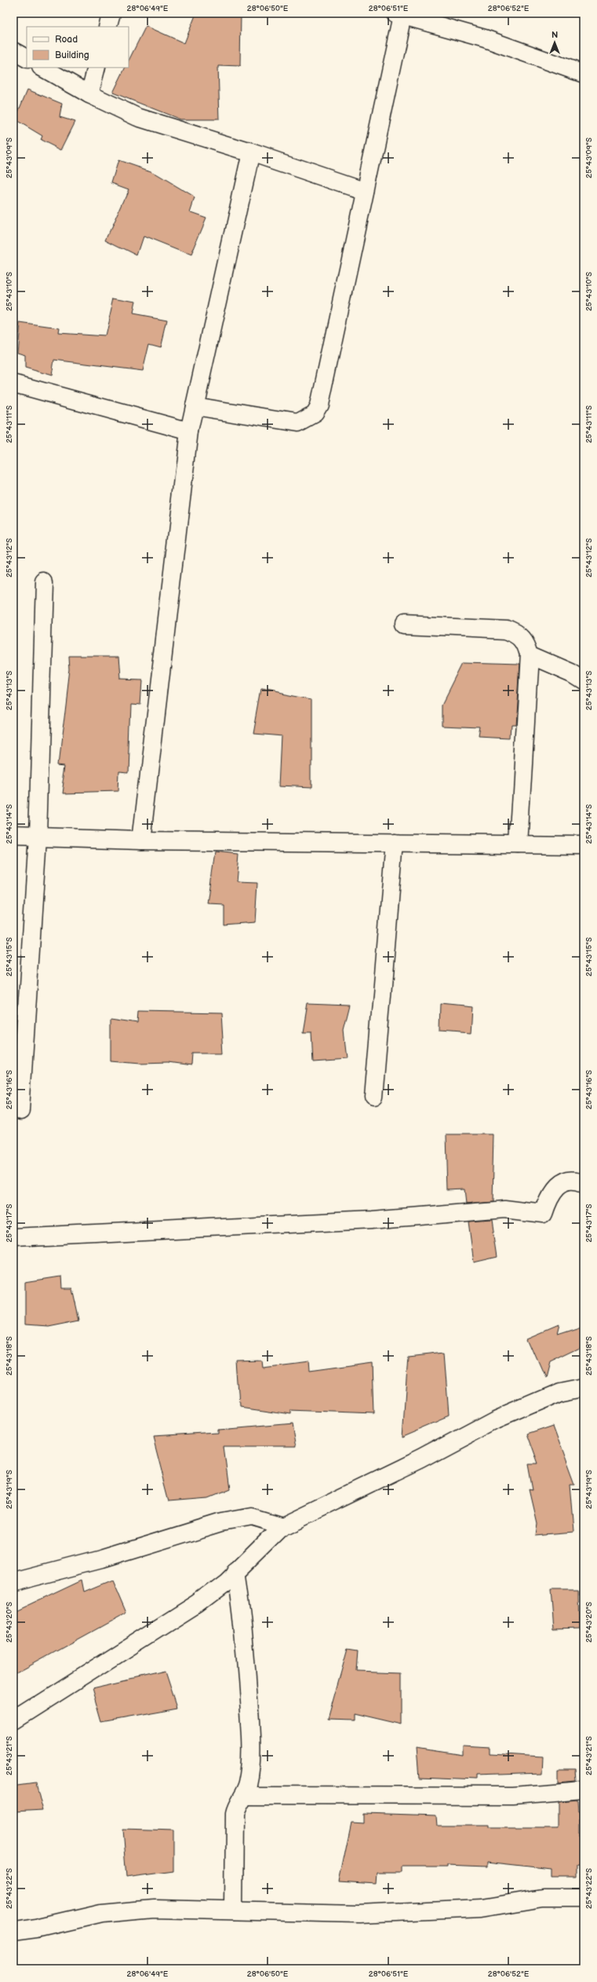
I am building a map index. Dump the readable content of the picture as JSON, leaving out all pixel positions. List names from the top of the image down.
{
  "legend": ["Road", "Building"],
  "north": "top",
  "coordinates": [
    "28°06'49\"E",
    "28°06'50\"E",
    "28°06'51\"E",
    "28°06'52\"E",
    "25°43'09\"S",
    "25°43'10\"S",
    "25°43'11\"S",
    "25°43'12\"S",
    "25°43'13\"S",
    "25°43'14\"S",
    "25°43'15\"S",
    "25°43'16\"S",
    "25°43'17\"S",
    "25°43'18\"S",
    "25°43'19\"S",
    "25°43'20\"S",
    "25°43'21\"S",
    "25°43'22\"S"
  ]
}
